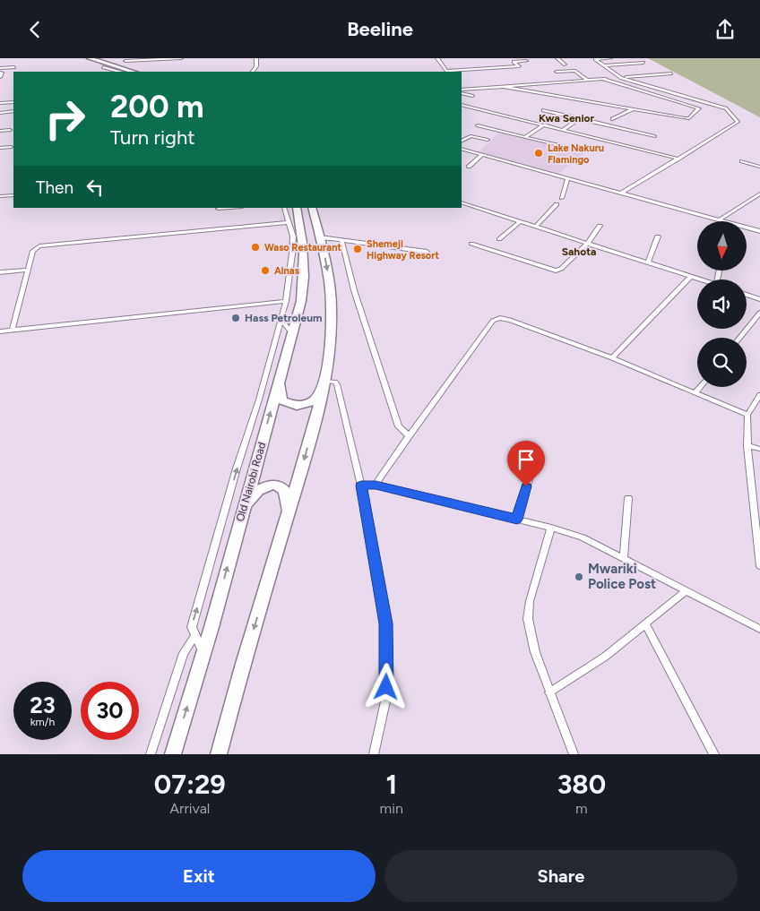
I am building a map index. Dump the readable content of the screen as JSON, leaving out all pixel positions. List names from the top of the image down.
{
  "streets": {
    "highway": ["Old Nairobi Road"]
  },
  "districts": ["Kwa Senior", "Sahota"],
  "places": [
    "Lake Nakuru Flamingo",
    "Waso Restaurant",
    "Shemeji Highway Resort",
    "Alnas",
    "Hass Petroleum",
    "Mwariki Police Post"
  ],
  "north": "bottom",
  "page": {
    "header": "Beeline",
    "turn": ["200 m", "Turn right"],
    "then": "Then",
    "speed": "23 km/h",
    "limit": "30",
    "eta": [
      "07:29",
      "Arrival",
      "1",
      "min",
      "380",
      "m"
    ],
    "buttons": ["Exit", "Share"]
  }
}
